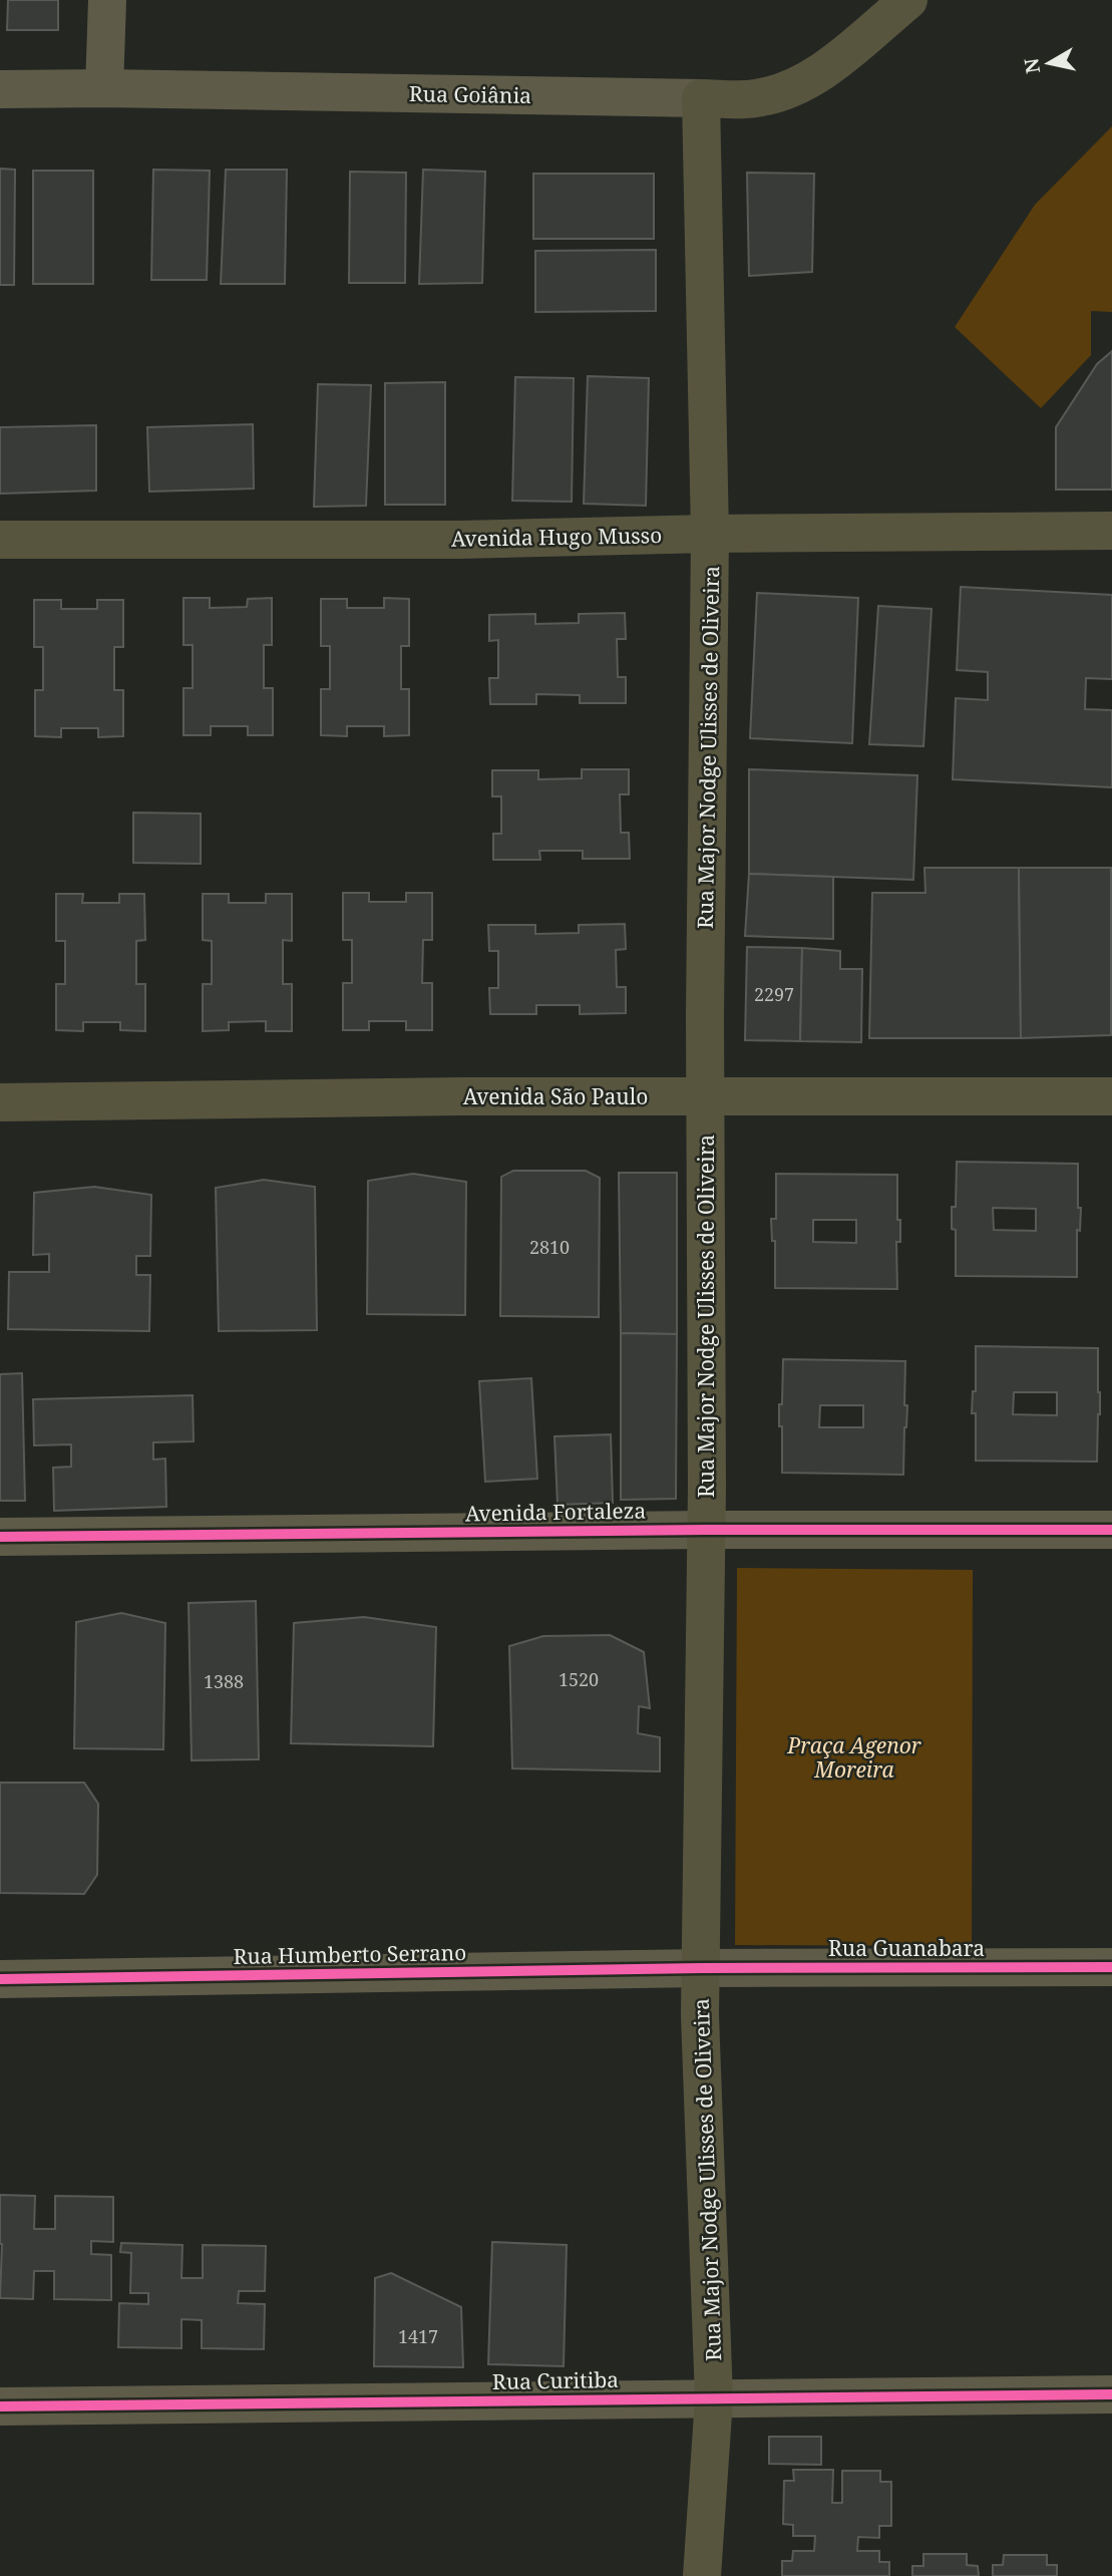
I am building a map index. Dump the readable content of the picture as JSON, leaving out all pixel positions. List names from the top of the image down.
{
  "streets": {
    "main road": [
      "Rua Goiânia",
      "Avenida Hugo Musso",
      "Rua Major Nodge Ulisses de Oliveira",
      "Avenida São Paulo"
    ],
    "street": [
      "Avenida Fortaleza",
      "Rua Guanabara",
      "Rua Humberto Serrano",
      "Rua Curitiba"
    ]
  },
  "crossings": [
    ["Rua Goiânia", "Rua Major Nodge Ulisses de Oliveira"],
    ["Avenida Hugo Musso", "Rua Major Nodge Ulisses de Oliveira"],
    ["Rua Major Nodge Ulisses de Oliveira", "Avenida São Paulo"],
    ["Rua Major Nodge Ulisses de Oliveira", "Avenida Fortaleza"],
    ["Rua Major Nodge Ulisses de Oliveira", "Rua Guanabara"],
    ["Rua Major Nodge Ulisses de Oliveira", "Rua Humberto Serrano"],
    ["Rua Major Nodge Ulisses de Oliveira", "Rua Curitiba"],
    ["Rua Guanabara", "Rua Humberto Serrano"]
  ],
  "parks": ["Praça Agenor Moreira"],
  "house_numbers": [
    "2297",
    "2810",
    "1520",
    "1388",
    "1417"
  ],
  "north": "left"
}
